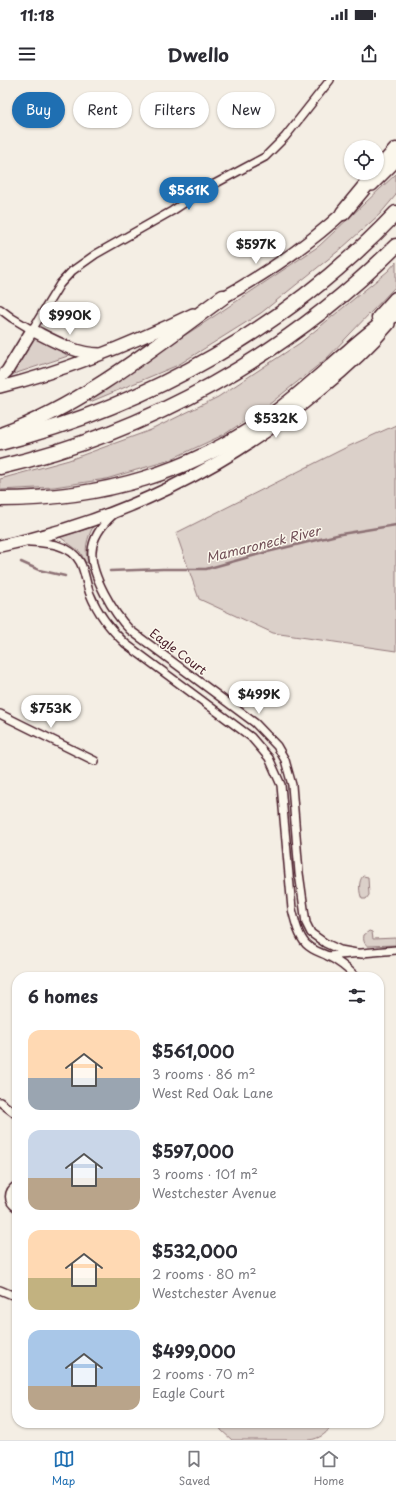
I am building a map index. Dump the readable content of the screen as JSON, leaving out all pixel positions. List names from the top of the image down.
{
  "streets": {
    "street": ["Eagle Court"]
  },
  "water": ["Mamaroneck River"],
  "page": {
    "status": "11:18",
    "header": "Dwello",
    "chip": [
      "Buy",
      "Rent",
      "Filters",
      "New"
    ],
    "price": [
      "$561K",
      "$597K",
      "$990K",
      "$532K",
      "$499K",
      "$753K"
    ],
    "heading": "6 homes",
    "list": [
      {
        "name": "$561,000",
        "note": "3 rooms · 86 m² · West Red Oak Lane"
      },
      {
        "name": "$597,000",
        "note": "3 rooms · 101 m² · Westchester Avenue"
      },
      {
        "name": "$532,000",
        "note": "2 rooms · 80 m² · Westchester Avenue"
      },
      {
        "name": "$499,000",
        "note": "2 rooms · 70 m² · Eagle Court"
      }
    ],
    "tabs": ["Map", "Saved", "Home"]
  }
}
